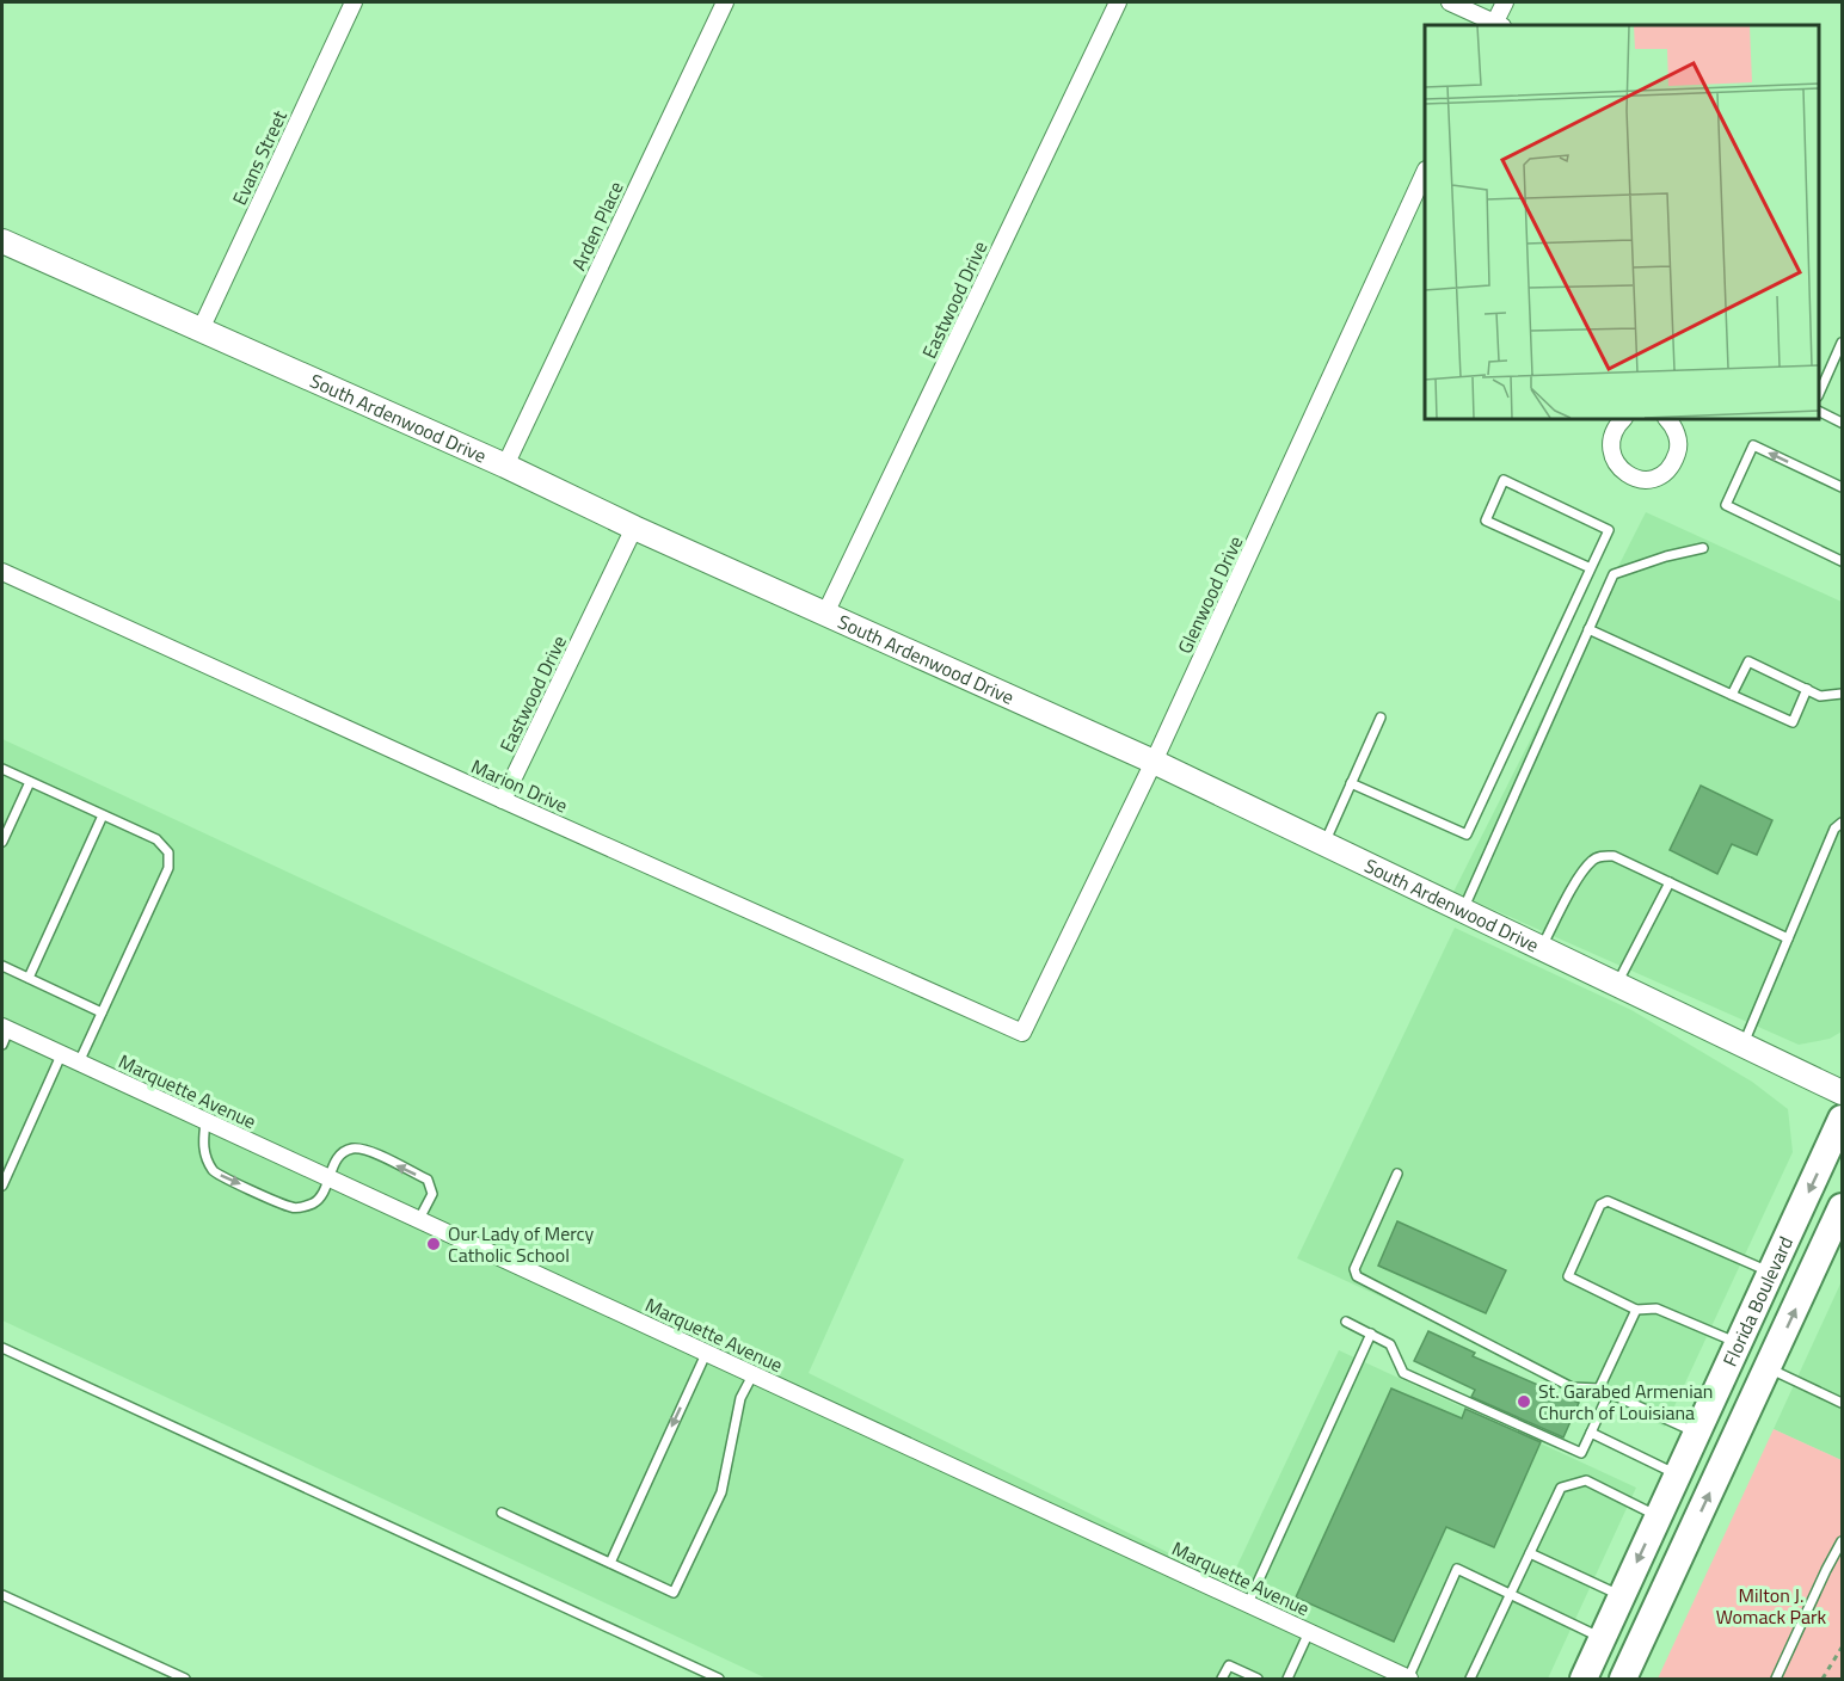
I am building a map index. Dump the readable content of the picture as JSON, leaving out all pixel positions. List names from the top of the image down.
{
  "streets": {
    "main road": ["Florida Boulevard"],
    "street": [
      "Evans Street",
      "Arden Place",
      "Eastwood Drive",
      "South Ardenwood Drive",
      "Glenwood Drive",
      "Marion Drive",
      "Marquette Avenue"
    ]
  },
  "crossings": [
    ["Evans Street", "South Ardenwood Drive"],
    ["Arden Place", "South Ardenwood Drive"],
    ["Eastwood Drive", "South Ardenwood Drive"],
    ["Eastwood Drive", "Marion Drive"],
    ["South Ardenwood Drive", "Glenwood Drive"],
    ["Glenwood Drive", "Marion Drive"]
  ],
  "parks": ["Milton J. Womack Park"],
  "places": ["Our Lady of Mercy Catholic School", "St. Garabed Armenian Church of Louisiana"]
}
